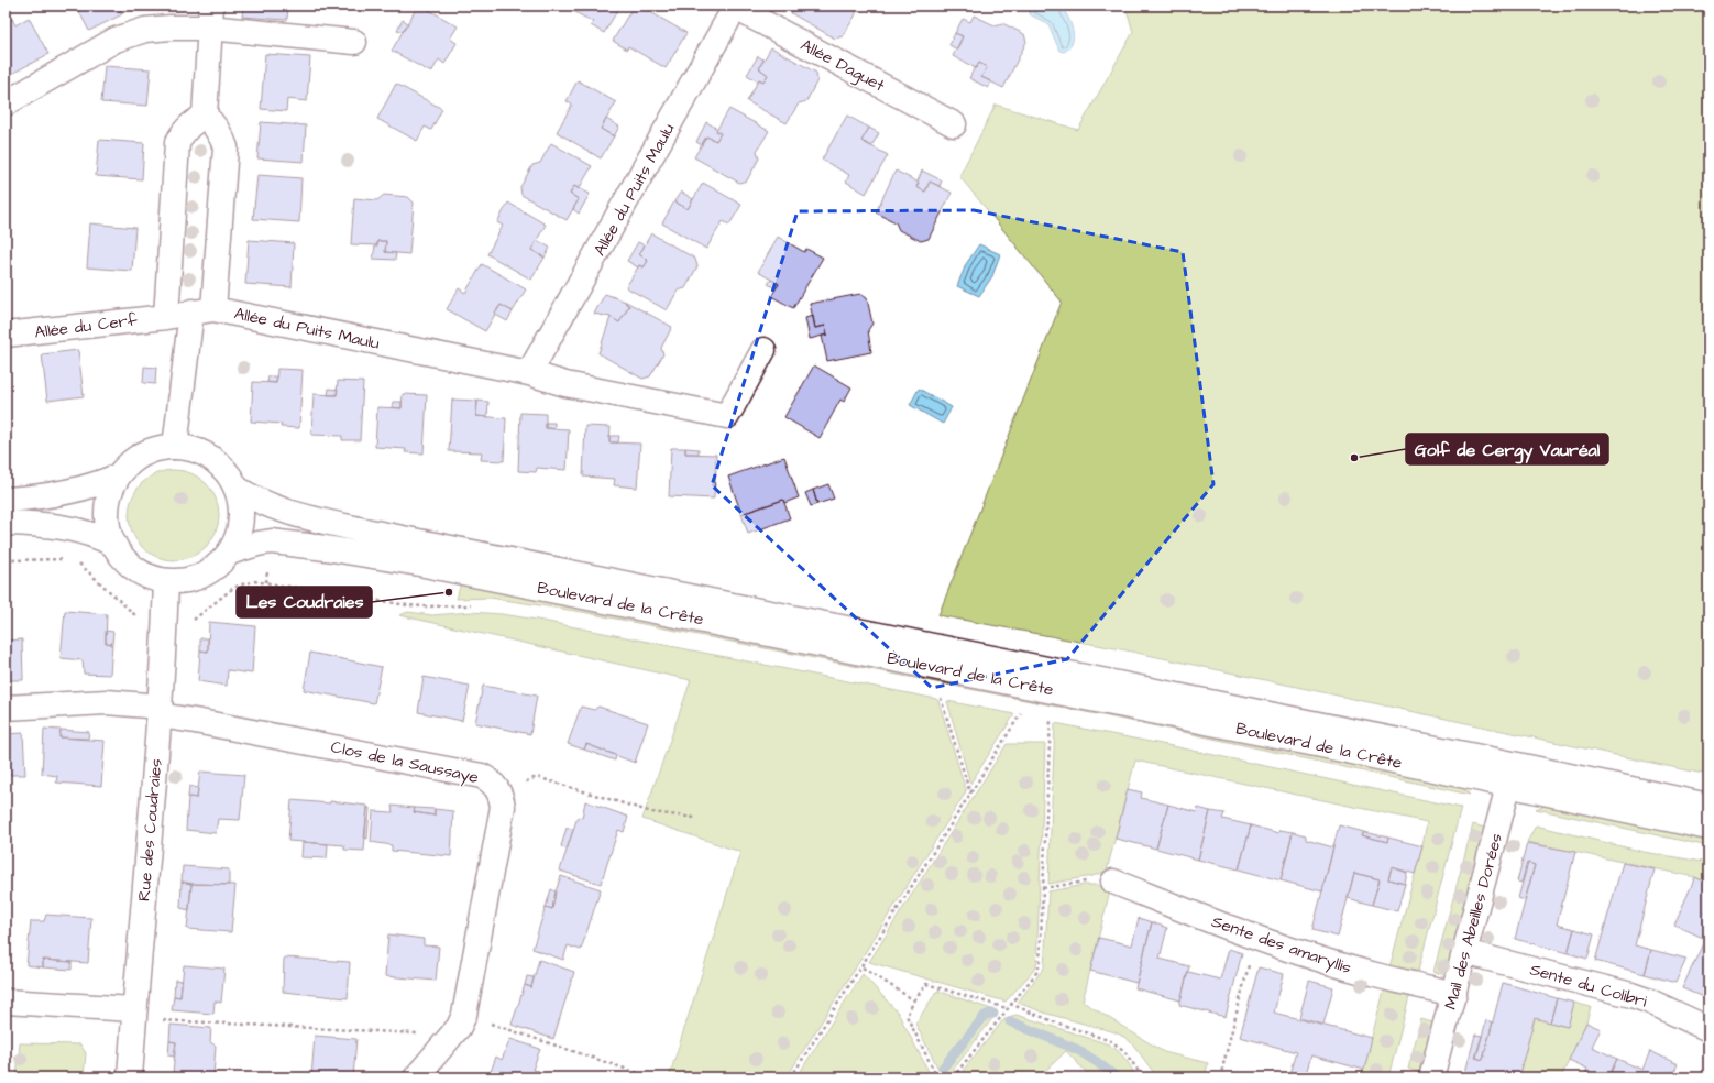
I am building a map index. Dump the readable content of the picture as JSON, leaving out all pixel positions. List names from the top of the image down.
{
  "streets": {
    "street": [
      "Allée Daguet",
      "Allée du Puits Maulu",
      "Allée du Cerf",
      "Boulevard de la Crête",
      "Clos de la Saussaye",
      "Rue des Coudraies",
      "Mail des Abeilles Dorées",
      "Sente des amaryllis",
      "Sente du Colibri"
    ]
  },
  "crossings": [
    ["Allée Daguet", "Allée du Puits Maulu"],
    ["Allée du Puits Maulu", "Allée du Cerf"],
    ["Boulevard de la Crête", "Rue des Coudraies"],
    ["Boulevard de la Crête", "Mail des Abeilles Dorées"],
    ["Clos de la Saussaye", "Rue des Coudraies"],
    ["Mail des Abeilles Dorées", "Sente des amaryllis"],
    ["Mail des Abeilles Dorées", "Sente du Colibri"]
  ],
  "places": ["Golf de Cergy Vauréal", "Les Coudraies"]
}
